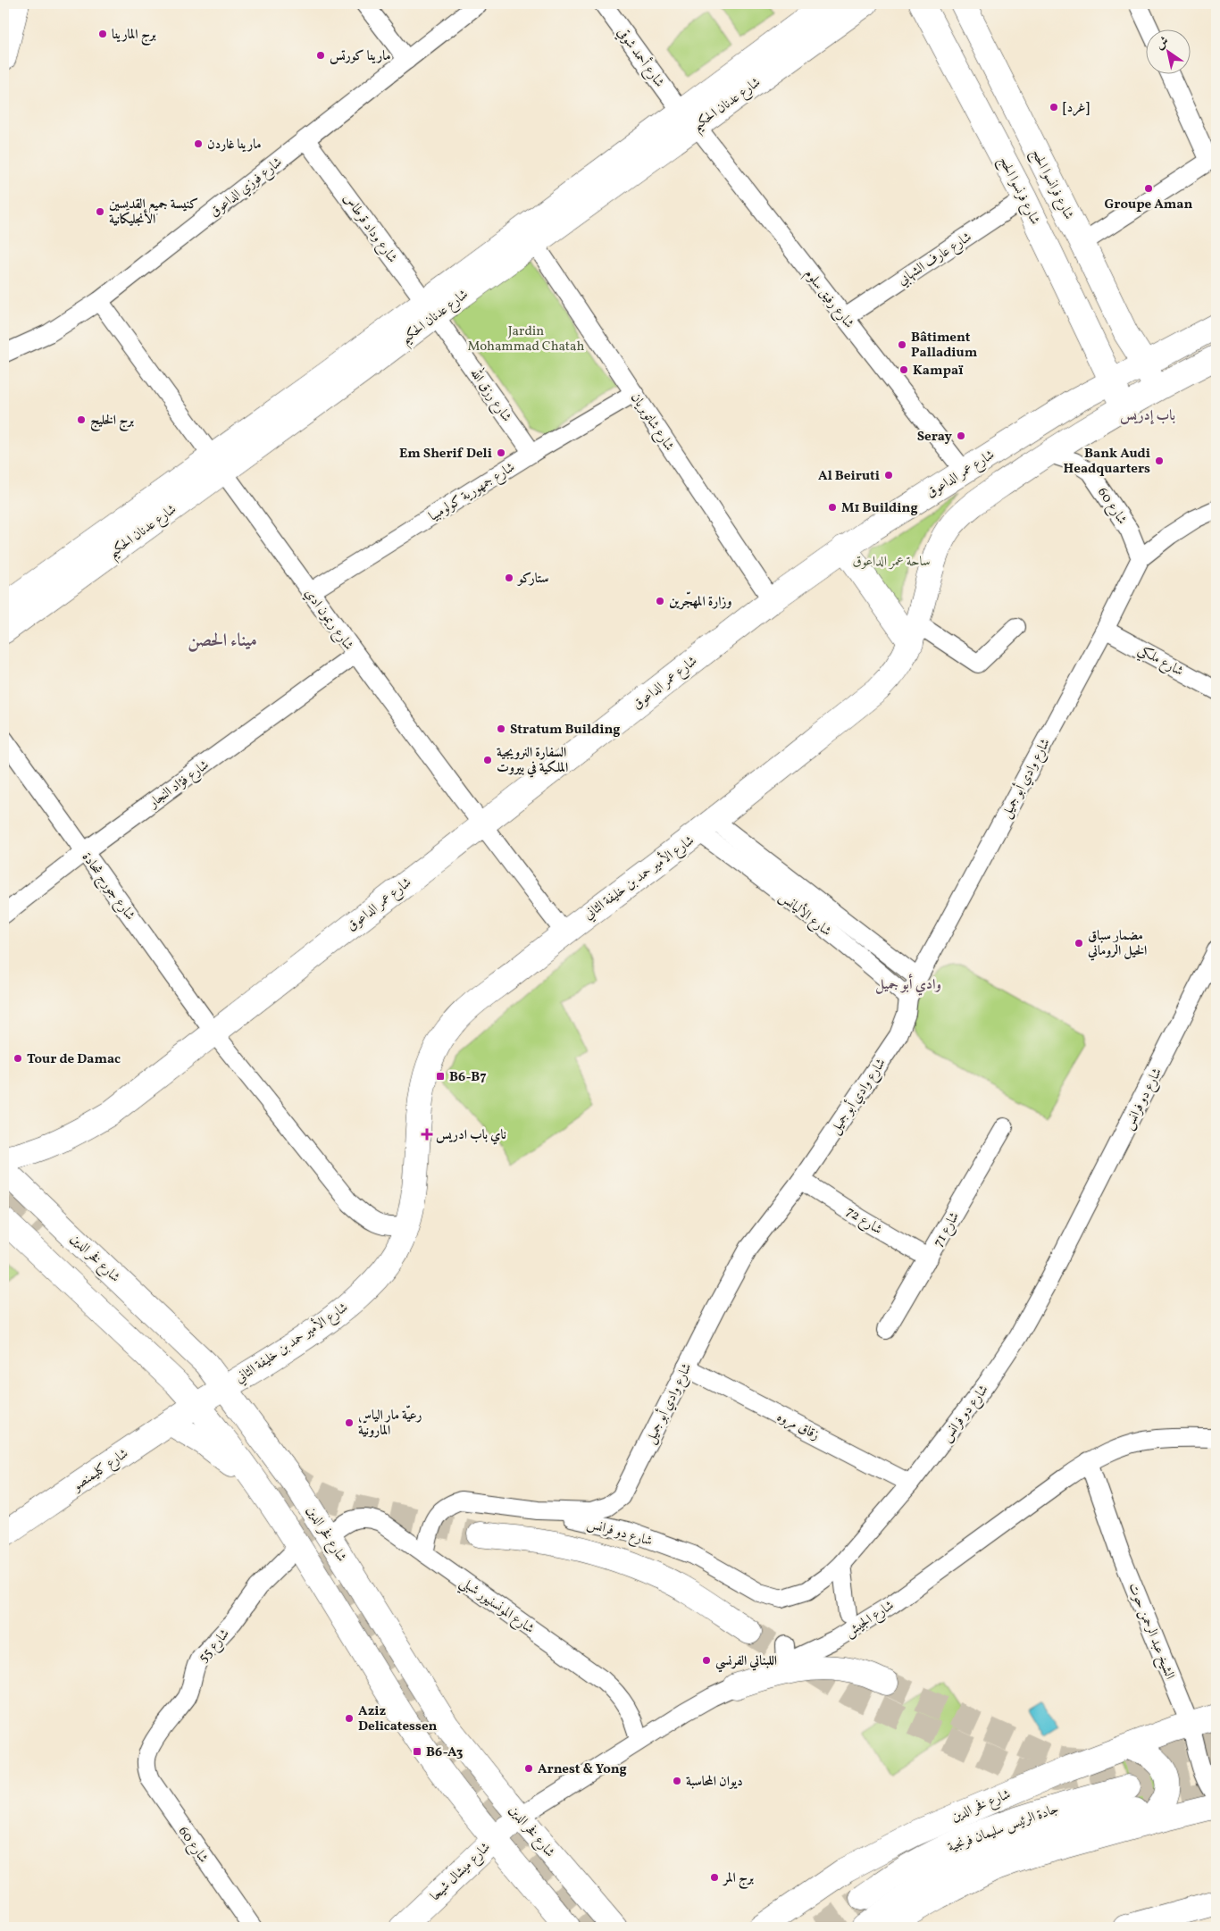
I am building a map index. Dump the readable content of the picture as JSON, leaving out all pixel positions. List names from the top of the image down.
{
  "streets": {
    "main road": [
      "شارع عدنان الحكيم",
      "شارع فرانسوا الحج",
      "شارع فرنسوا الحج",
      "شارع عمر الداعوق",
      "شارع الأمير حمد بن خليفة الثاني",
      "شارع فخر الدين",
      "شارع كليمنصو",
      "جادة الرئيس سليمان فرنجية",
      "شارع ميشال شيحا"
    ],
    "street": [
      "شارع أحمد شوقي",
      "شارع فوزي الداعوق",
      "شارع وداد قرطاس",
      "شارع عارف الشهابي",
      "شارع رفيق سلوم",
      "شارع رزق الله",
      "شارع شاتوبريان",
      "شارع جمهورية كولومبيا",
      "شارع 60",
      "شارع ريمون ادي",
      "شارع ملكي",
      "شارع وادي أبو جميل",
      "شارع فؤاد النجار",
      "شارع جورج شحادة",
      "شارع الأليانس",
      "شارع دو فرانس",
      "شارع 72",
      "شارع 71",
      "زقاق مروه",
      "شارع المونسنيور شبلي",
      "شارع الجيش",
      "الشيخ عبد الرحمن حوت",
      "شارع 55"
    ]
  },
  "crossings": [
    ["شارع أحمد شوقي", "شارع عدنان الحكيم"],
    ["شارع أحمد شوقي", "شارع رفيق سلوم"],
    ["شارع عدنان الحكيم", "شارع وداد قرطاس"],
    ["شارع عدنان الحكيم", "شارع رفيق سلوم"],
    ["شارع عدنان الحكيم", "شارع رزق الله"],
    ["شارع عدنان الحكيم", "شارع شاتوبريان"],
    ["شارع عدنان الحكيم", "شارع ريمون ادي"],
    ["شارع فرانسوا الحج", "شارع عمر الداعوق"],
    ["شارع فوزي الداعوق", "شارع وداد قرطاس"],
    ["شارع فوزي الداعوق", "شارع ريمون ادي"],
    ["شارع فرنسوا الحج", "شارع عارف الشهابي"],
    ["شارع فرنسوا الحج", "شارع عمر الداعوق"],
    ["شارع فرنسوا الحج", "شارع الأمير حمد بن خليفة الثاني"],
    ["شارع وداد قرطاس", "شارع رزق الله"],
    ["شارع عارف الشهابي", "شارع رفيق سلوم"],
    ["شارع رفيق سلوم", "شارع عمر الداعوق"],
    ["شارع رزق الله", "شارع جمهورية كولومبيا"],
    ["شارع شاتوبريان", "شارع عمر الداعوق"],
    ["شارع شاتوبريان", "شارع جمهورية كولومبيا"],
    ["شارع عمر الداعوق", "شارع ريمون ادي"],
    ["شارع عمر الداعوق", "شارع جورج شحادة"],
    ["شارع جمهورية كولومبيا", "شارع ريمون ادي"],
    ["شارع 60", "شارع وادي أبو جميل"],
    ["شارع 60", "شارع الأمير حمد بن خليفة الثاني"],
    ["شارع 60", "شارع 55"],
    ["شارع ريمون ادي", "شارع فؤاد النجار"],
    ["شارع ريمون ادي", "شارع الأمير حمد بن خليفة الثاني"],
    ["شارع ملكي", "شارع وادي أبو جميل"],
    ["شارع وادي أبو جميل", "شارع الأليانس"],
    ["شارع وادي أبو جميل", "شارع دو فرانس"],
    ["شارع وادي أبو جميل", "شارع 72"],
    ["شارع وادي أبو جميل", "زقاق مروه"],
    ["شارع وادي أبو جميل", "شارع المونسنيور شبلي"],
    ["شارع فؤاد النجار", "شارع جورج شحادة"],
    ["شارع الأمير حمد بن خليفة الثاني", "شارع جورج شحادة"],
    ["شارع الأمير حمد بن خليفة الثاني", "شارع الأليانس"],
    ["شارع الأمير حمد بن خليفة الثاني", "شارع فخر الدين"],
    ["شارع الأمير حمد بن خليفة الثاني", "شارع كليمنصو"],
    ["شارع دو فرانس", "زقاق مروه"],
    ["شارع 72", "شارع 71"],
    ["شارع فخر الدين", "شارع المونسنيور شبلي"],
    ["شارع فخر الدين", "شارع الجيش"],
    ["شارع فخر الدين", "الشيخ عبد الرحمن حوت"],
    ["شارع فخر الدين", "شارع ميشال شيحا"],
    ["شارع المونسنيور شبلي", "شارع الجيش"],
    ["شارع الجيش", "الشيخ عبد الرحمن حوت"],
    ["شارع الجيش", "شارع ميشال شيحا"]
  ],
  "districts": ["باب إدريس", "ميناء الحصن", "وادي أبو جميل"],
  "parks": ["Jardin Mohammad Chatah", "ساحة عمر الداعوق"],
  "places": {
    "other": [
      "برج المارينا",
      "مارينا كورتس",
      "[غرد]",
      "مارينا غاردن",
      "Groupe Aman",
      "كنيسة جميع القديسين الأنجليكانية",
      "Bâtiment Palladium",
      "Kampaï",
      "برج الخليج",
      "Seray",
      "Em Sherif Deli",
      "Bank Audi Headquarters",
      "Al Beiruti",
      "M1 Building",
      "ستاركو",
      "وزارة المهجّرين",
      "Stratum Building",
      "السفارة النرويجية الملكية في بيروت",
      "مضمار سباق الخيل الروماني",
      "Tour de Damac",
      "رعيّة مار الياس المارونيّة",
      "اللبناني الفرنسي",
      "Aziz Delicatessen",
      "Arnest & Yong",
      "ديوان المحاسبة",
      "برج المر"
    ],
    "transit": ["B6-B7", "B6-A3"],
    "health": ["ناي باب ادريس"]
  },
  "north": "top left"
}
